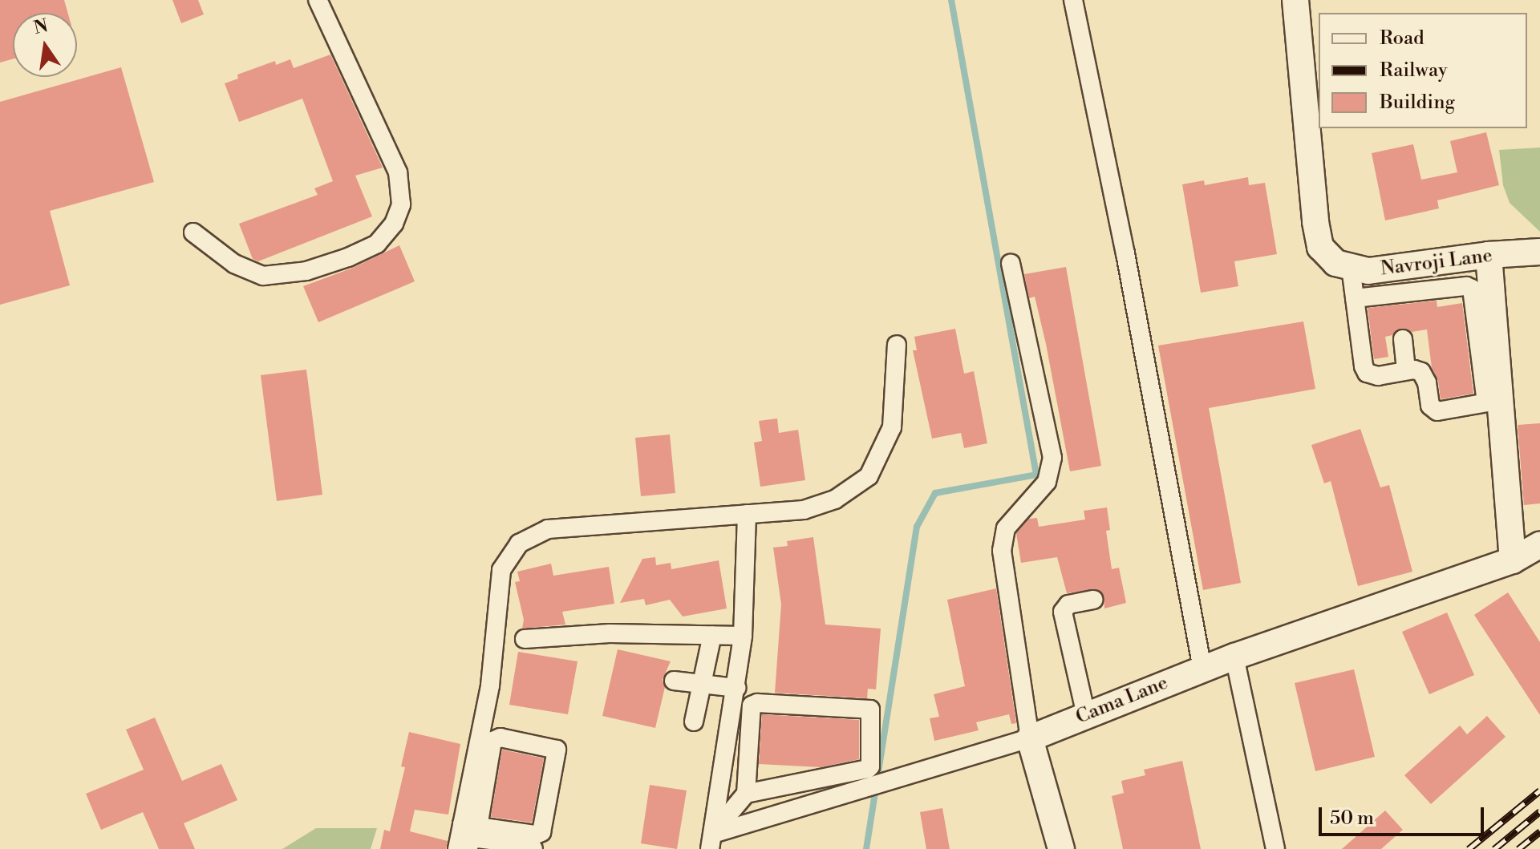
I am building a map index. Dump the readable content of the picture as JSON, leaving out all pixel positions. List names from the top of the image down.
{
  "streets": {
    "street": ["Navroji Lane", "Cama Lane"]
  },
  "legend": ["Road", "Railway", "Building"],
  "scale_bar": "50 m",
  "north": "top"
}
